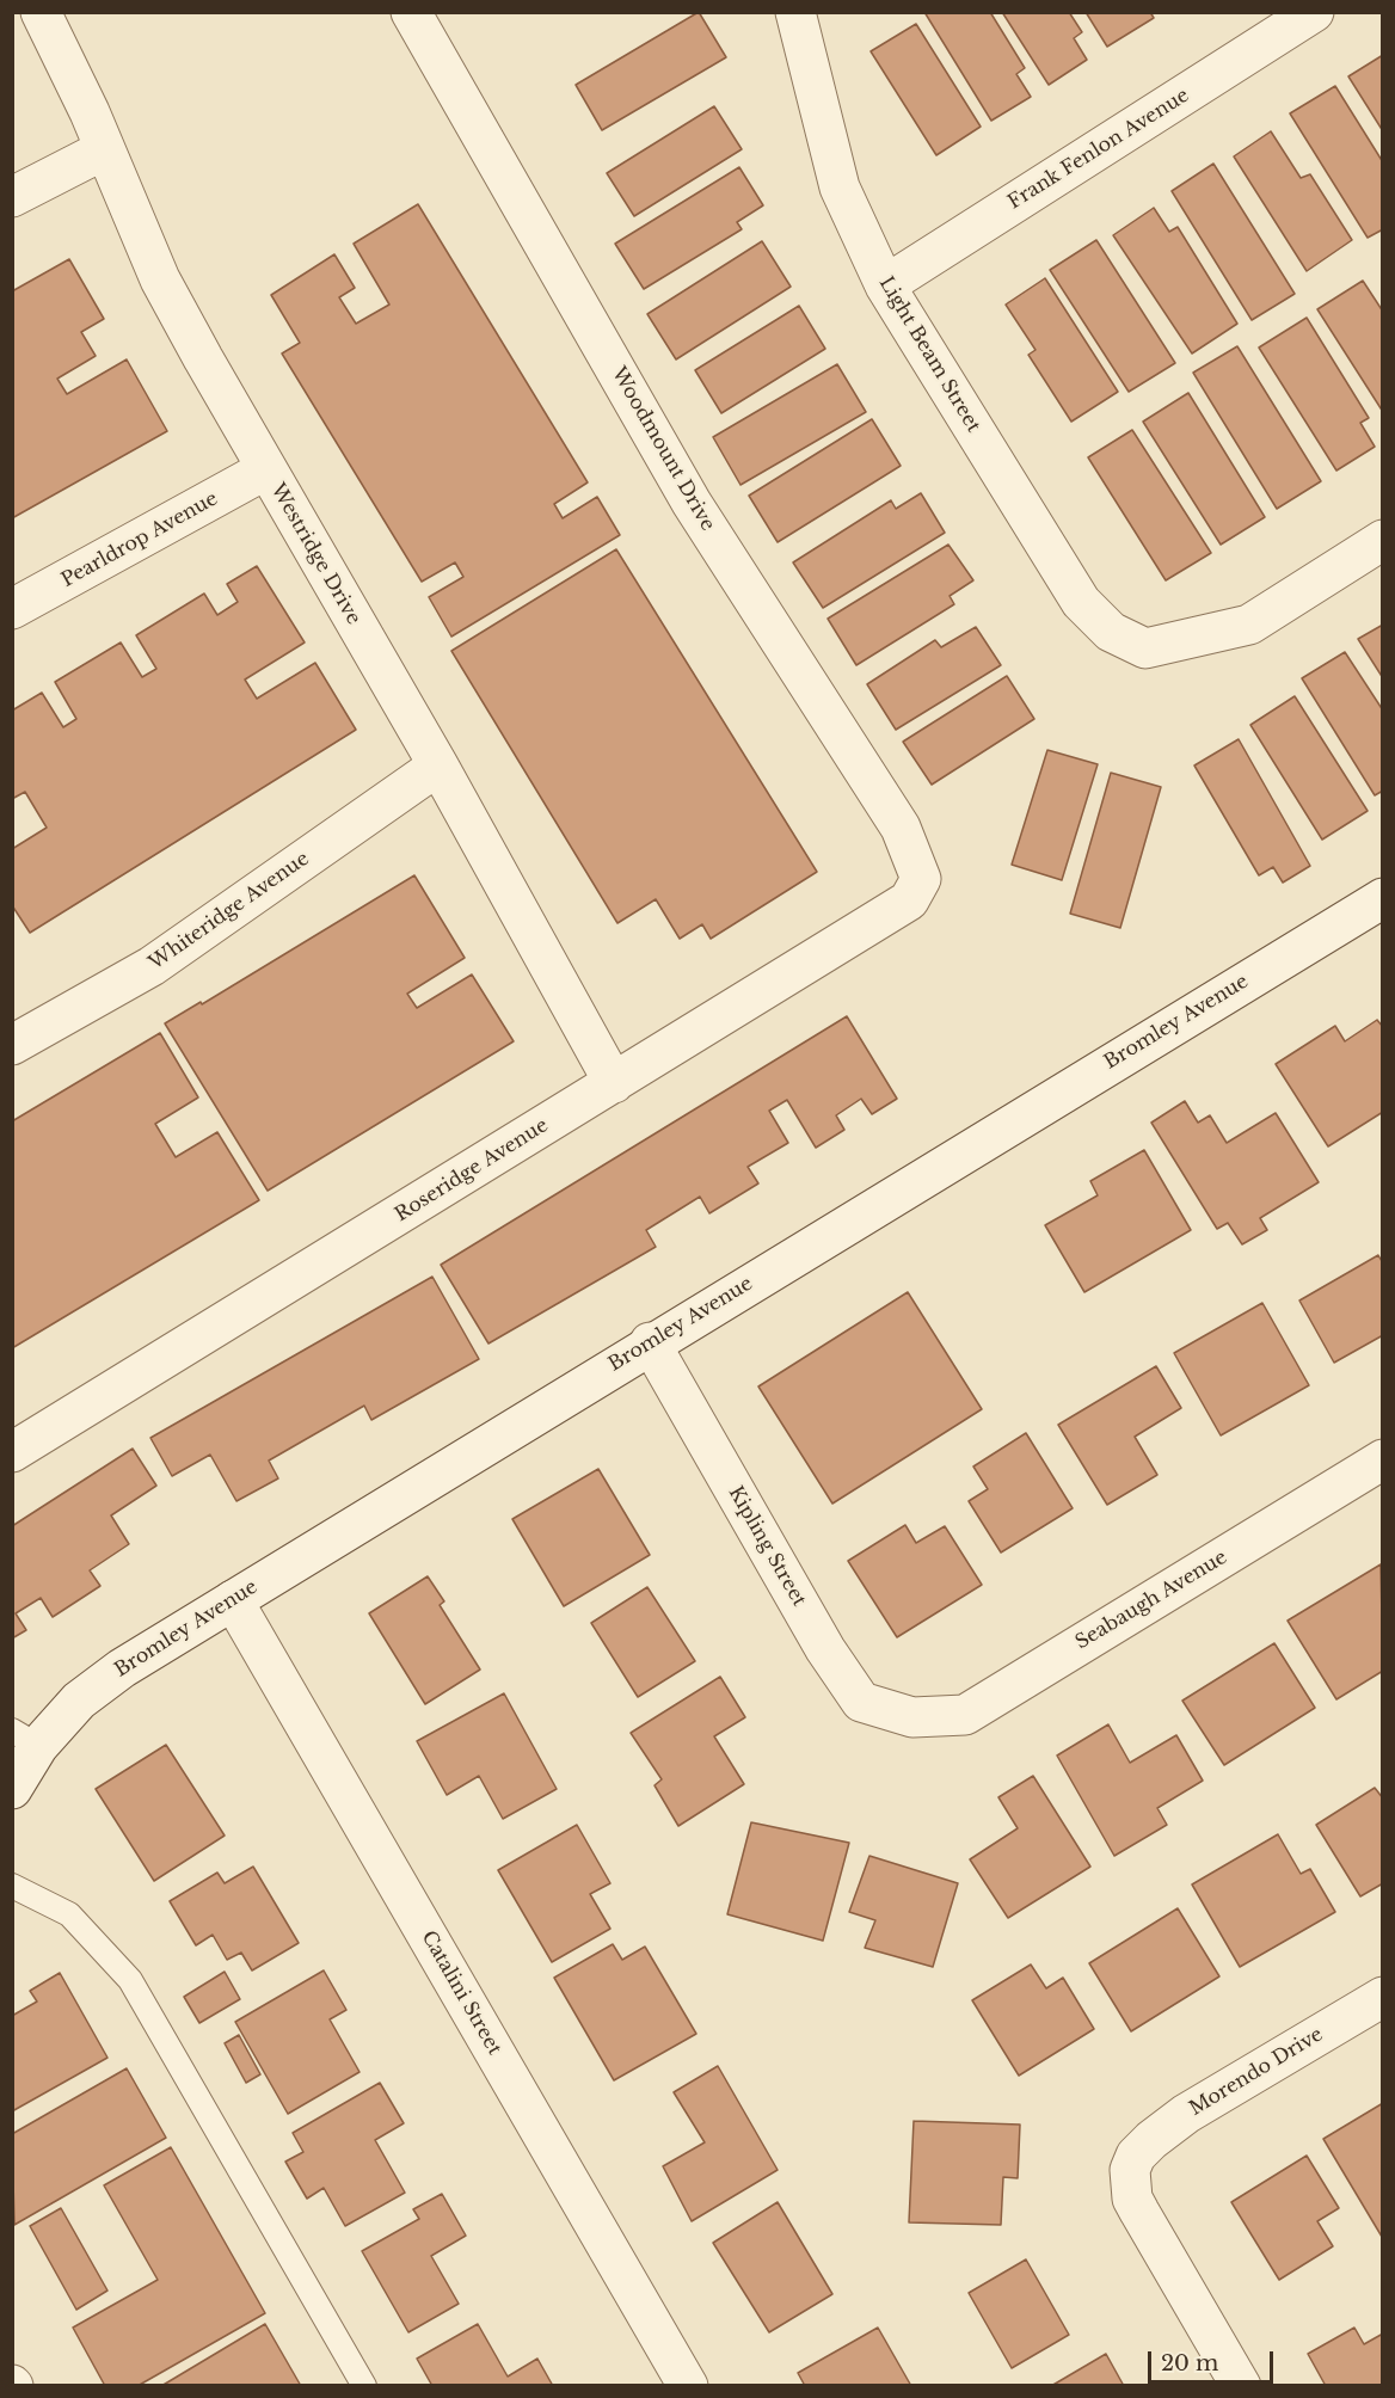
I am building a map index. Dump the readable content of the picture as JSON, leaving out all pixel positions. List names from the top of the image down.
{
  "streets": {
    "street": [
      "Frank Fenlon Avenue",
      "Light Beam Street",
      "Woodmount Drive",
      "Pearldrop Avenue",
      "Westridge Drive",
      "Whiteridge Avenue",
      "Bromley Avenue",
      "Roseridge Avenue",
      "Kipling Street",
      "Seabaugh Avenue",
      "Catalini Street",
      "Morendo Drive"
    ]
  },
  "crossings": [
    ["Frank Fenlon Avenue", "Light Beam Street"],
    ["Woodmount Drive", "Roseridge Avenue"],
    ["Pearldrop Avenue", "Westridge Drive"],
    ["Westridge Drive", "Whiteridge Avenue"],
    ["Westridge Drive", "Roseridge Avenue"],
    ["Bromley Avenue", "Kipling Street"],
    ["Bromley Avenue", "Catalini Street"],
    ["Kipling Street", "Seabaugh Avenue"]
  ],
  "scale_bar": "20 m"
}
